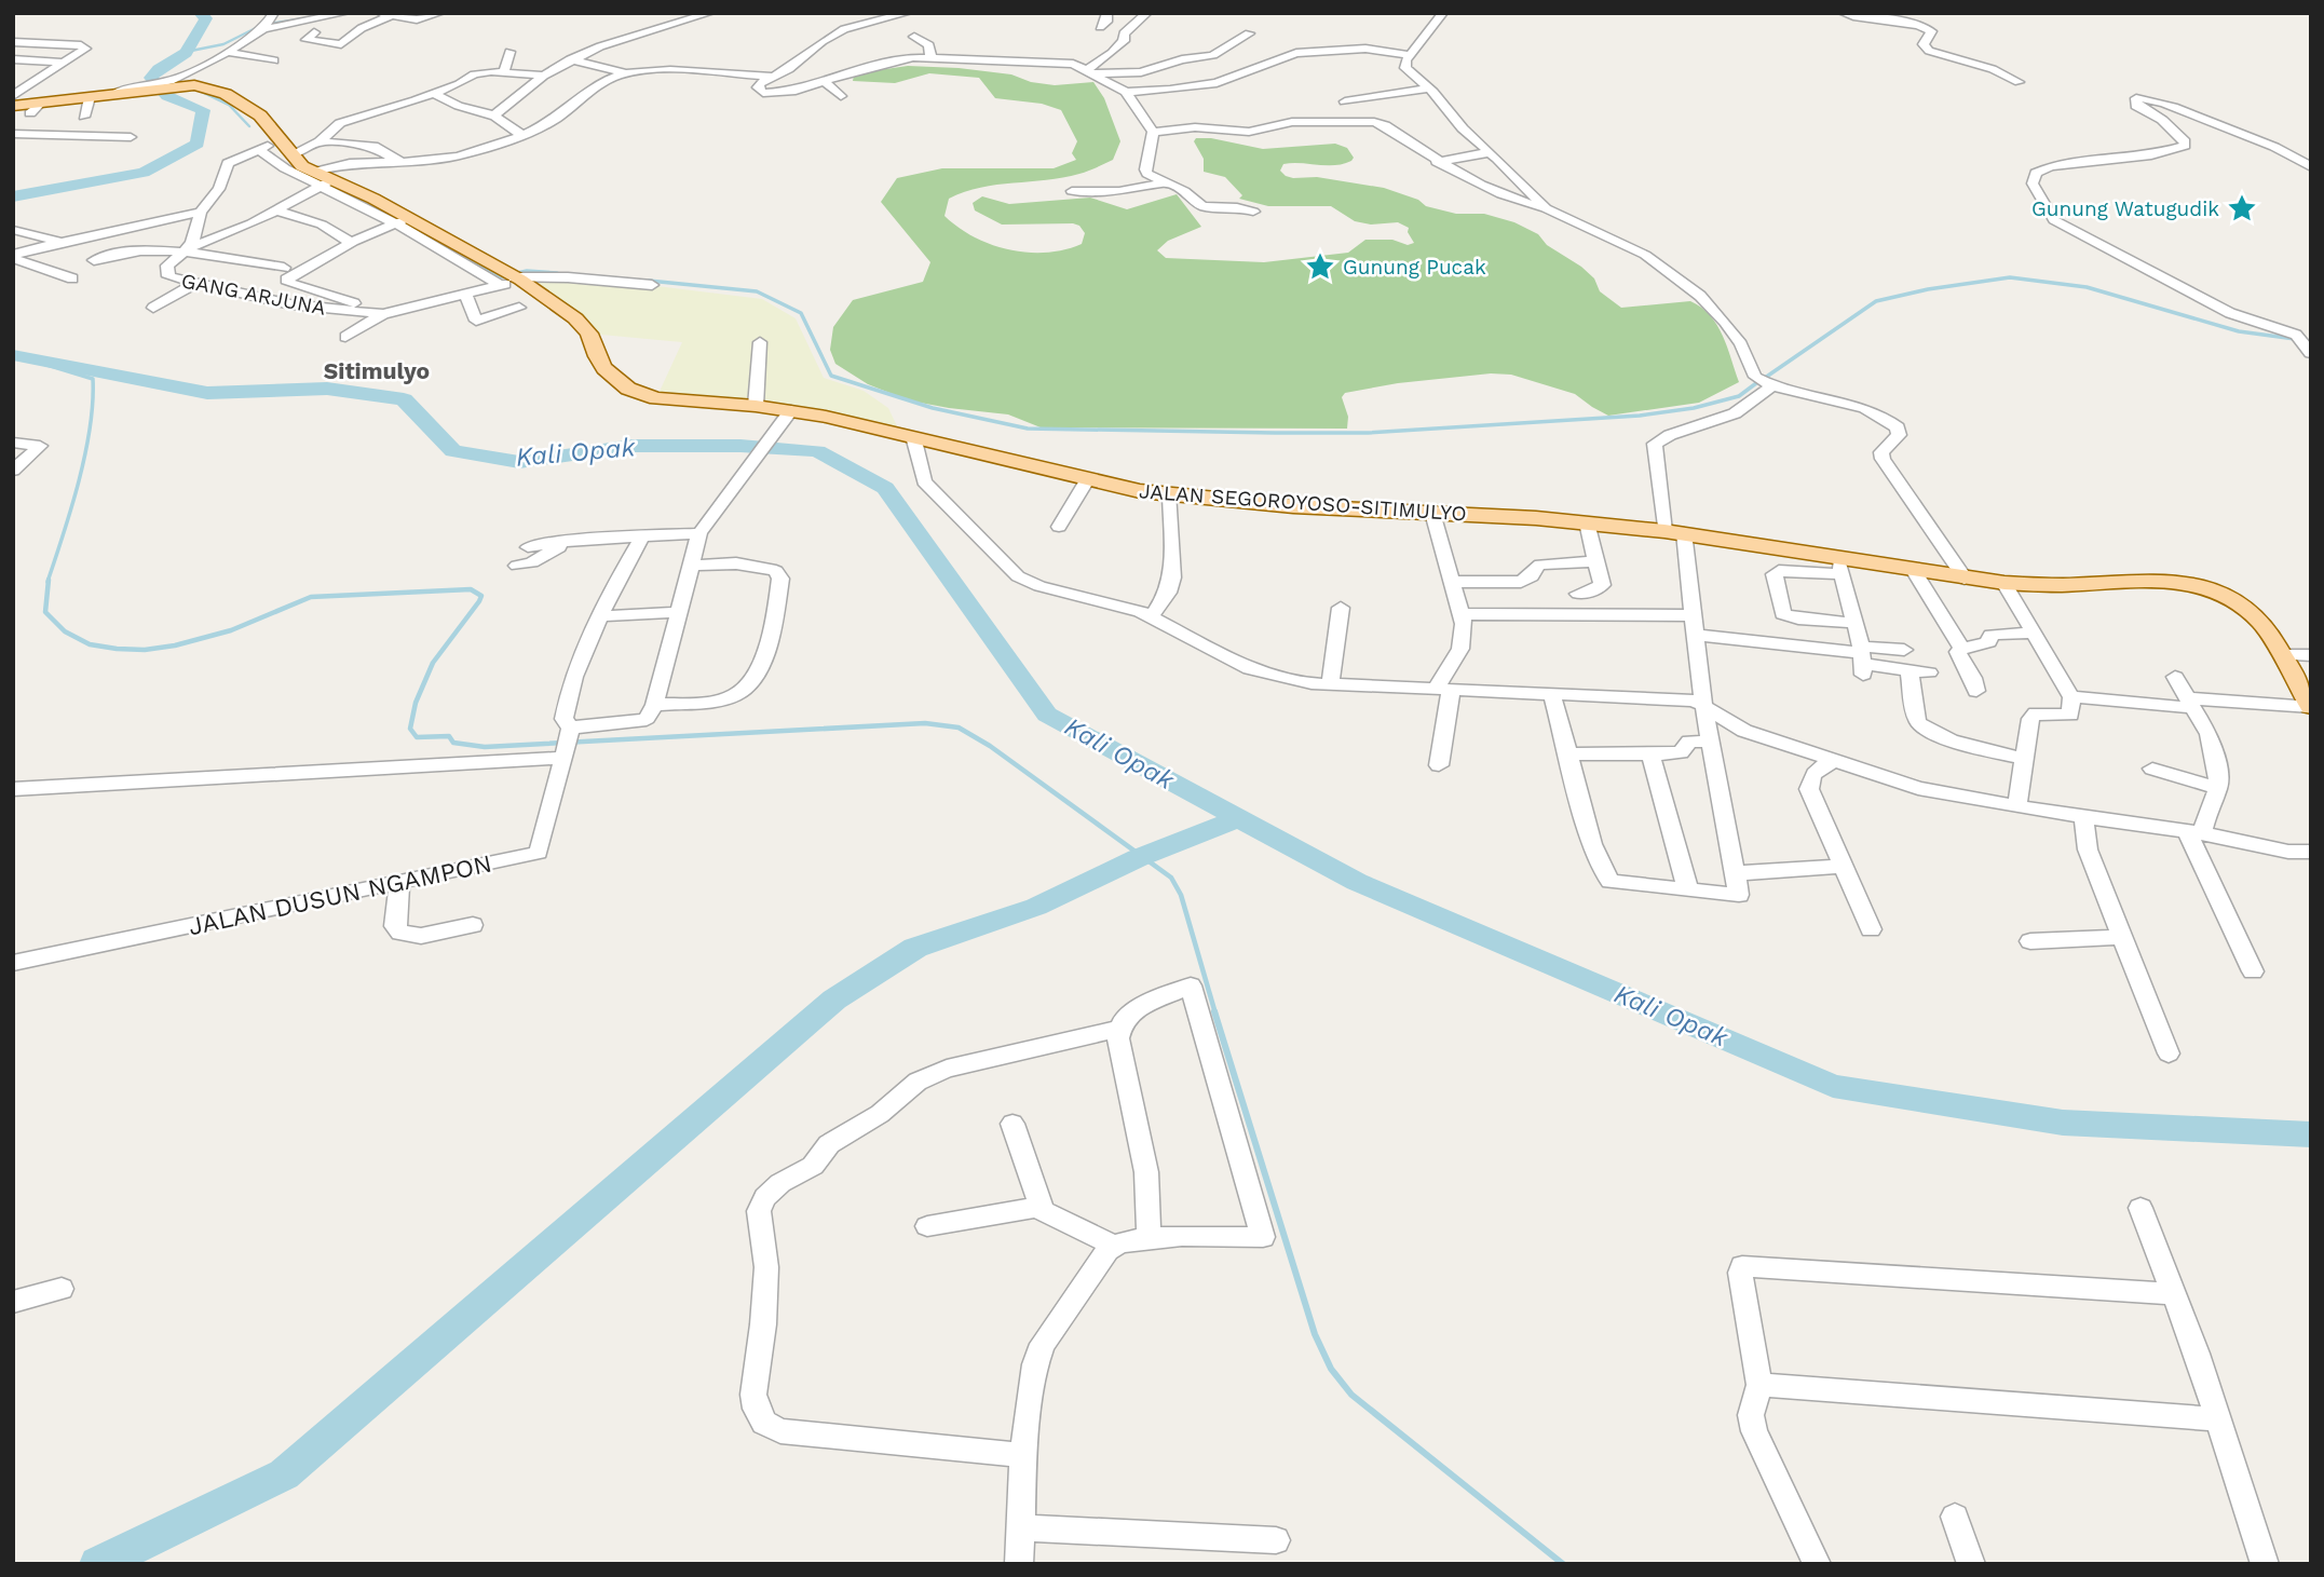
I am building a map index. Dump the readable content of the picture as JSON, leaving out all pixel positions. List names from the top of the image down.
{
  "streets": {
    "main road": ["JALAN SEGOROYOSO-SITIMULYO"],
    "street": ["GANG ARJUNA", "JALAN DUSUN NGAMPON"]
  },
  "crossings": [
    ["GANG ARJUNA", "JALAN SEGOROYOSO-SITIMULYO"]
  ],
  "districts": ["Sitimulyo"],
  "water": ["Kali Opak"],
  "places": {
    "place": ["Gunung Watugudik", "Gunung Pucak"]
  }
}
